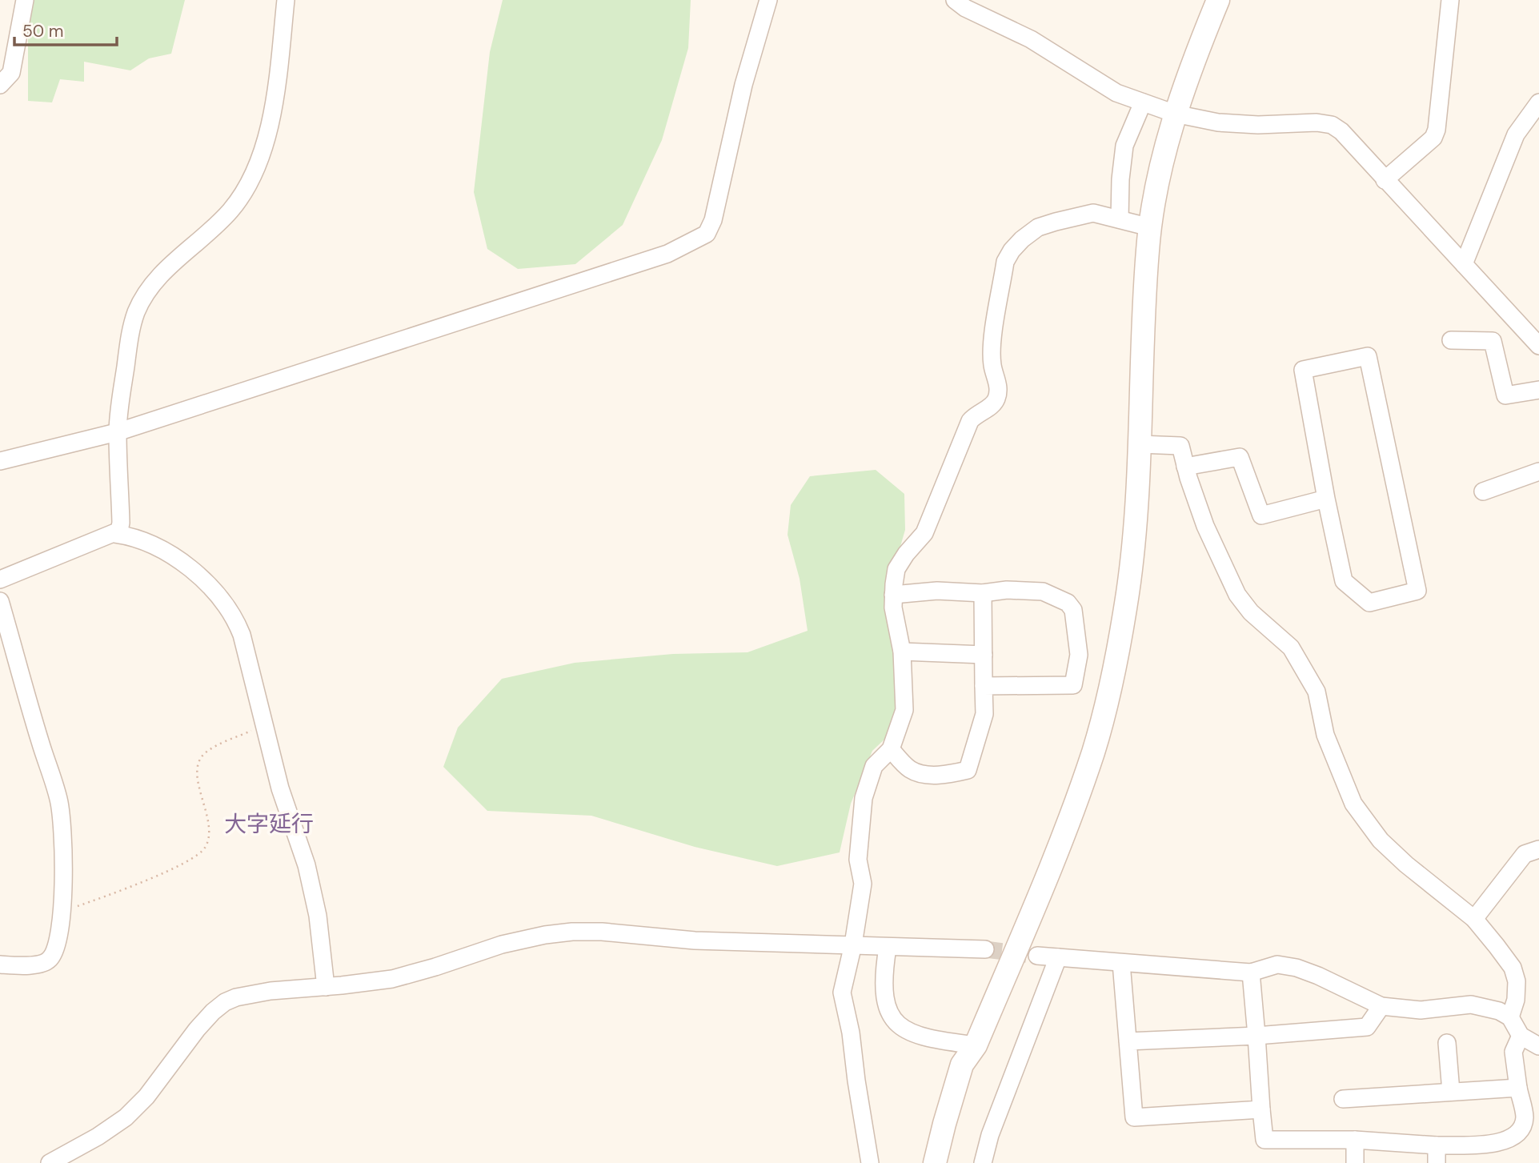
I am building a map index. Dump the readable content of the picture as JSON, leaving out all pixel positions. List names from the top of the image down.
{
  "districts": ["大字延行"],
  "scale_bar": "50 m"
}
